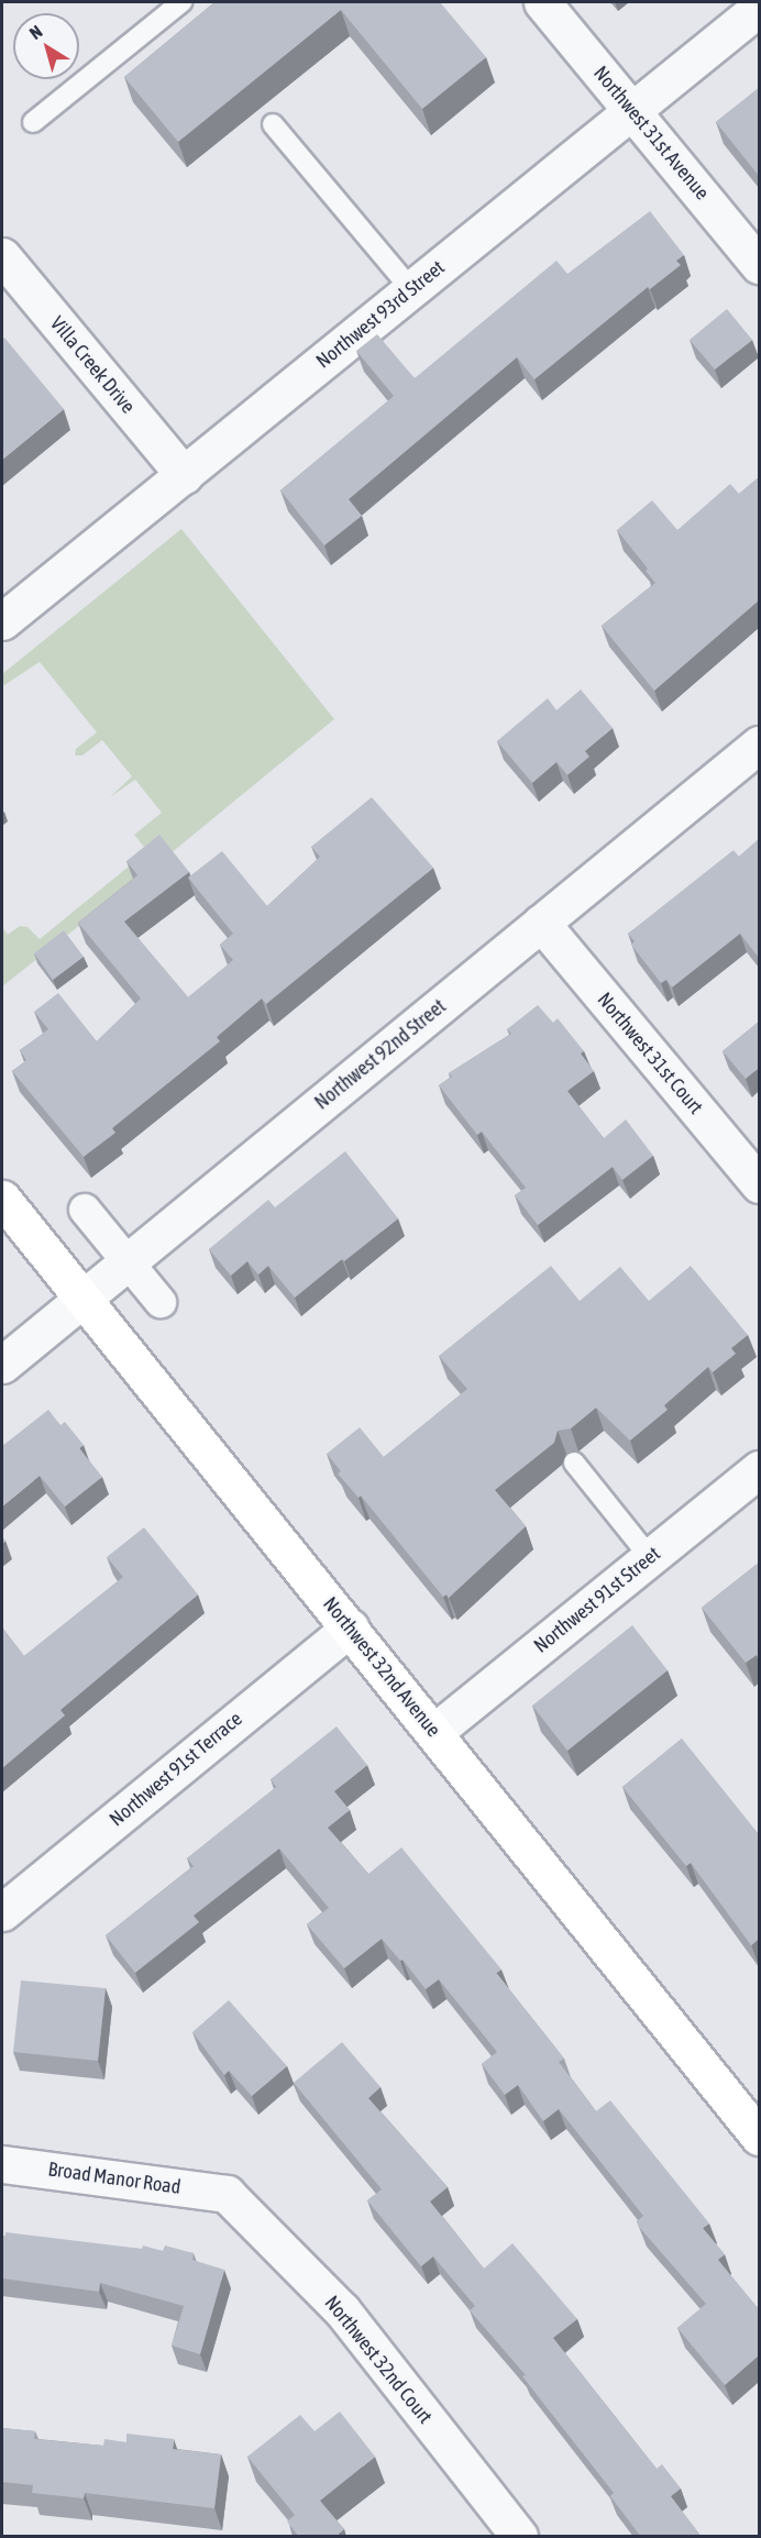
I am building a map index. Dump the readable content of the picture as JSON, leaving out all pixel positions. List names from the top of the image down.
{
  "streets": {
    "main road": ["Northwest 32nd Avenue"],
    "street": [
      "Northwest 31st Avenue",
      "Northwest 93rd Street",
      "Villa Creek Drive",
      "Northwest 31st Court",
      "Northwest 92nd Street",
      "Northwest 91st Street",
      "Northwest 91st Terrace",
      "Broad Manor Road",
      "Northwest 32nd Court"
    ]
  },
  "crossings": [
    ["Northwest 31st Avenue", "Northwest 93rd Street"],
    ["Northwest 93rd Street", "Villa Creek Drive"],
    ["Northwest 31st Court", "Northwest 92nd Street"],
    ["Northwest 92nd Street", "Northwest 32nd Avenue"],
    ["Northwest 91st Street", "Northwest 32nd Avenue"],
    ["Northwest 32nd Avenue", "Northwest 91st Terrace"],
    ["Broad Manor Road", "Northwest 32nd Court"]
  ],
  "north": "top left"
}
